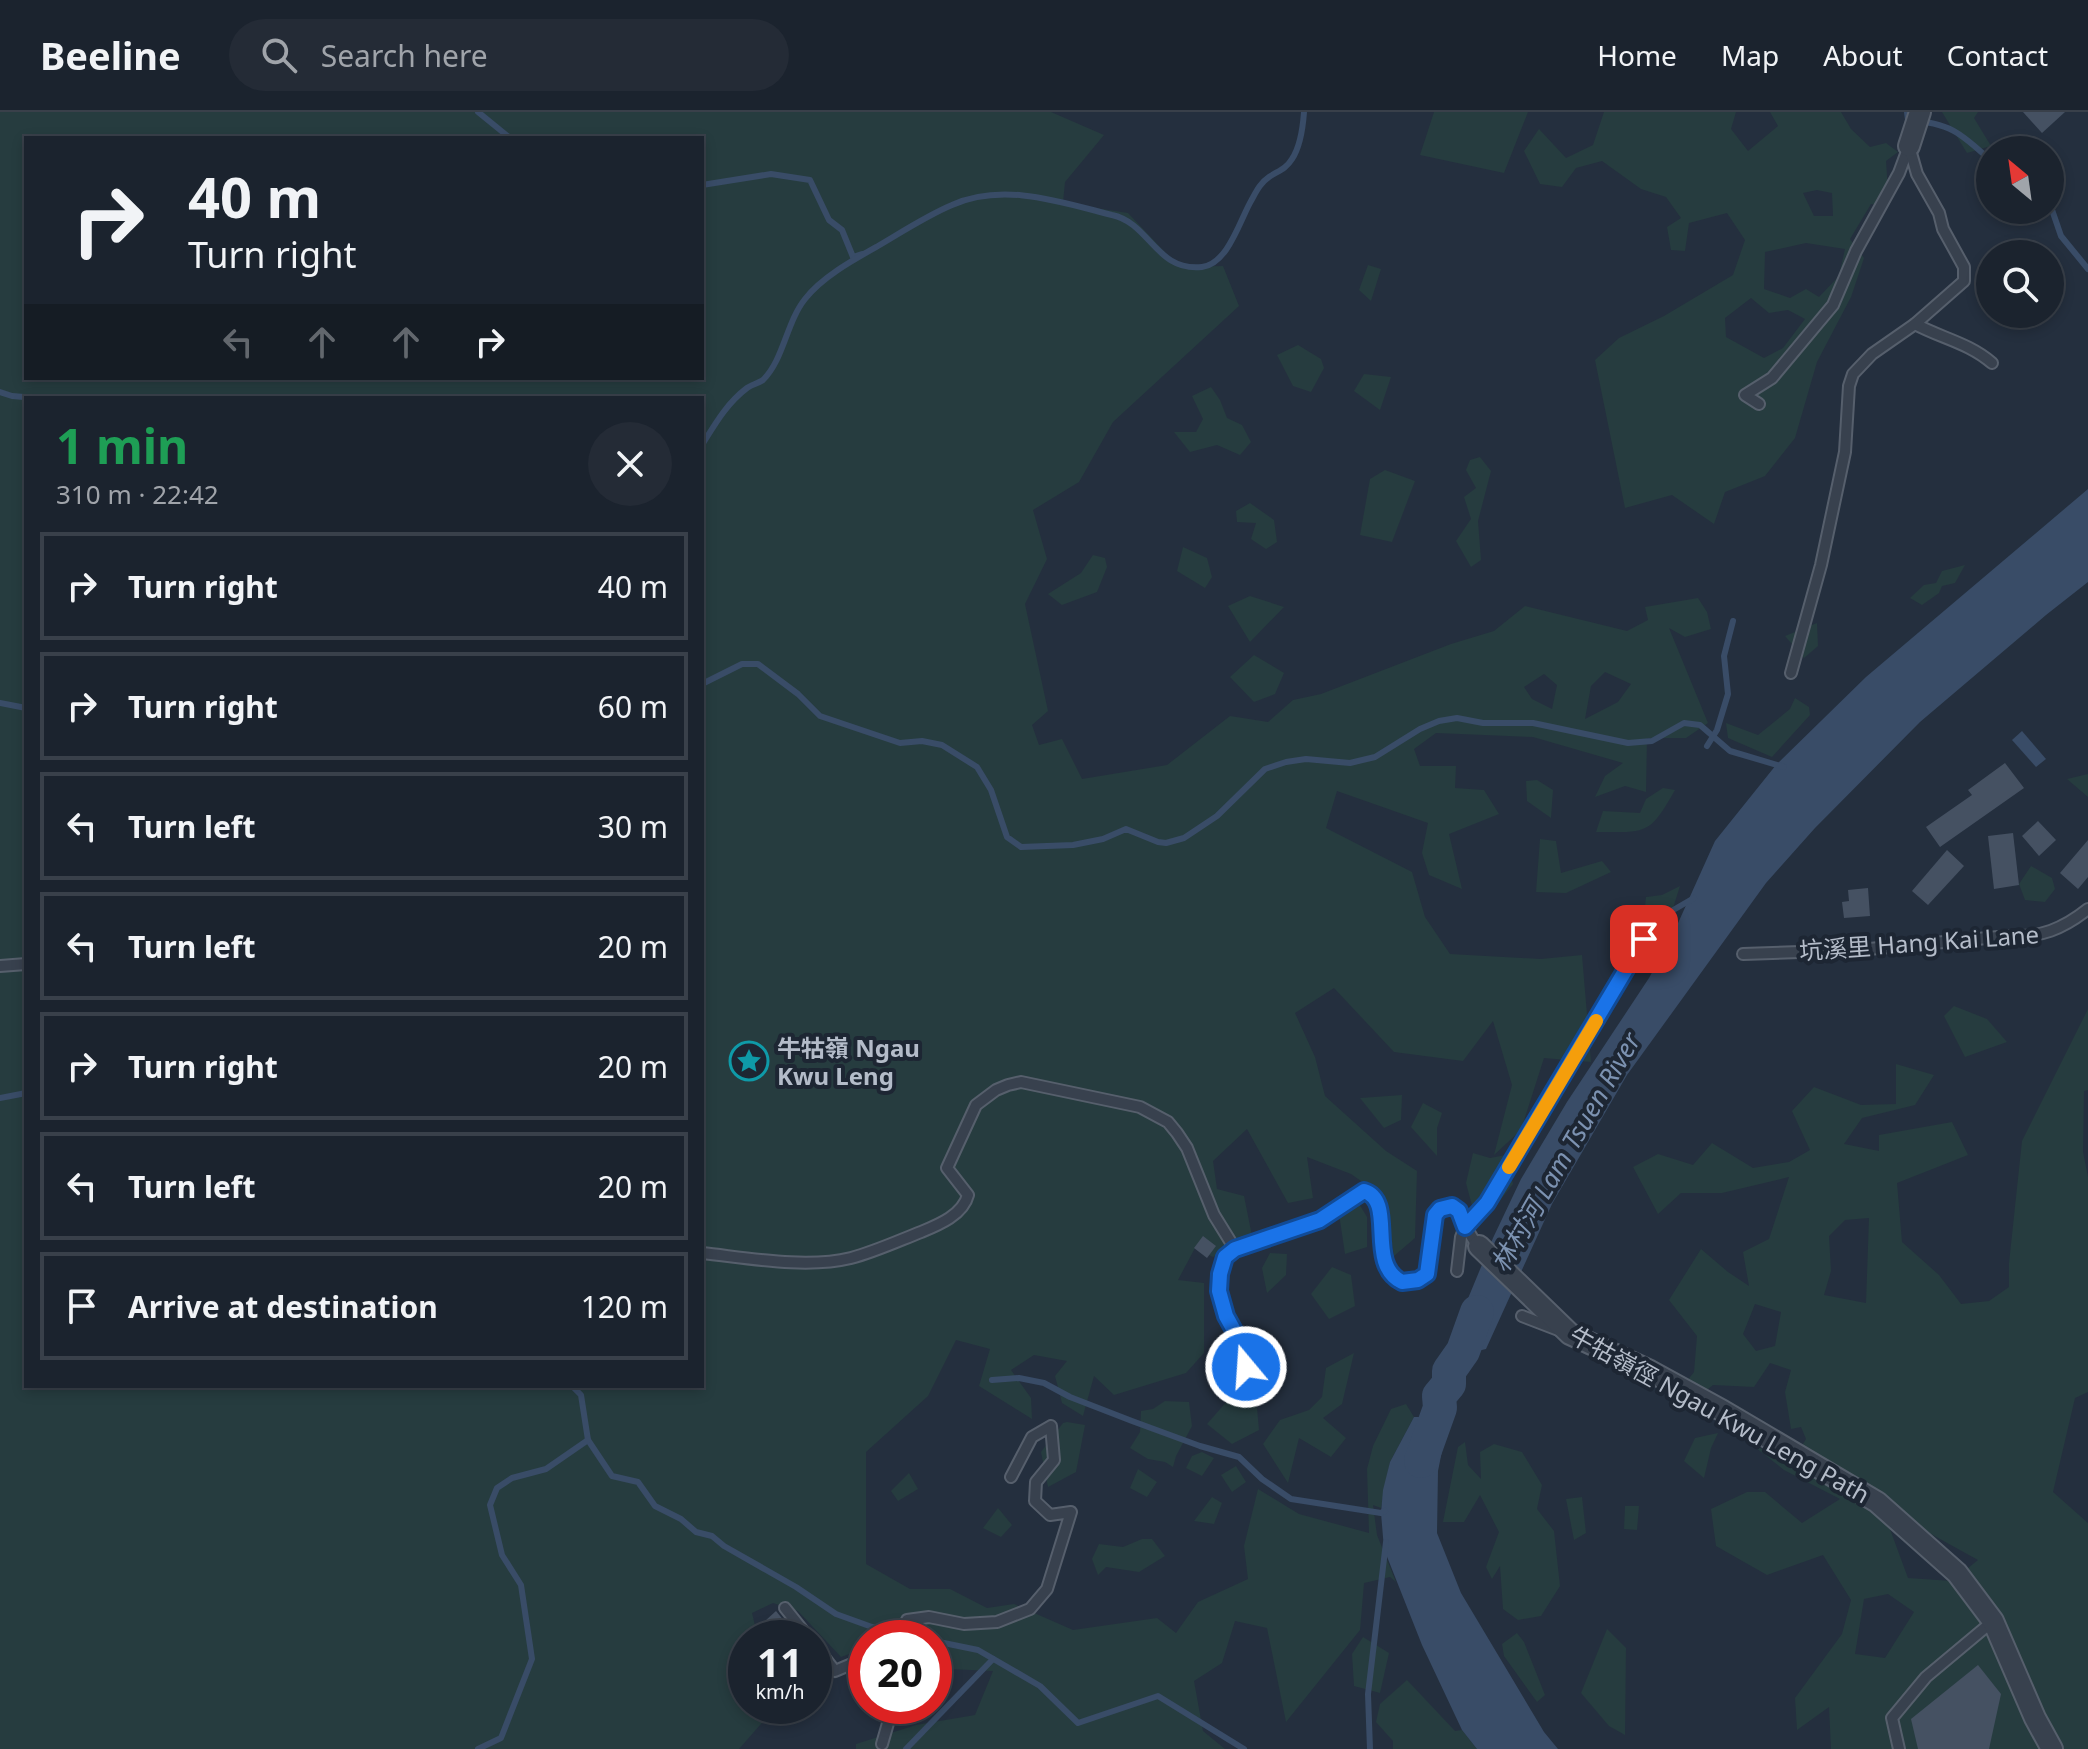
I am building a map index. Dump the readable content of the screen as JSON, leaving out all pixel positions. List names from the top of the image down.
{
  "streets": {
    "street": ["牛牯嶺徑 Ngau Kwu Leng Path"],
    "lane": ["坑溪里 Hang Kai Lane"]
  },
  "water": ["林村河 Lam Tsuen River"],
  "places": {
    "place": ["牛牯嶺 Ngau Kwu Leng"]
  },
  "north": "top left",
  "page": {
    "header": "Beeline",
    "search": "Search here",
    "nav": [
      "Home",
      "Map",
      "About",
      "Contact"
    ],
    "turn": ["40 m", "Turn right"],
    "heading": ["1 min", "310 m · 22:42"],
    "list": [
      {
        "name": "Turn right",
        "value": "40 m"
      },
      {
        "name": "Turn right",
        "value": "60 m"
      },
      {
        "name": "Turn left",
        "value": "30 m"
      },
      {
        "name": "Turn left",
        "value": "20 m"
      },
      {
        "name": "Turn right",
        "value": "20 m"
      },
      {
        "name": "Turn left",
        "value": "20 m"
      },
      {
        "name": "Arrive at destination",
        "value": "120 m"
      }
    ],
    "speed": "11 km/h",
    "limit": "20"
  }
}
